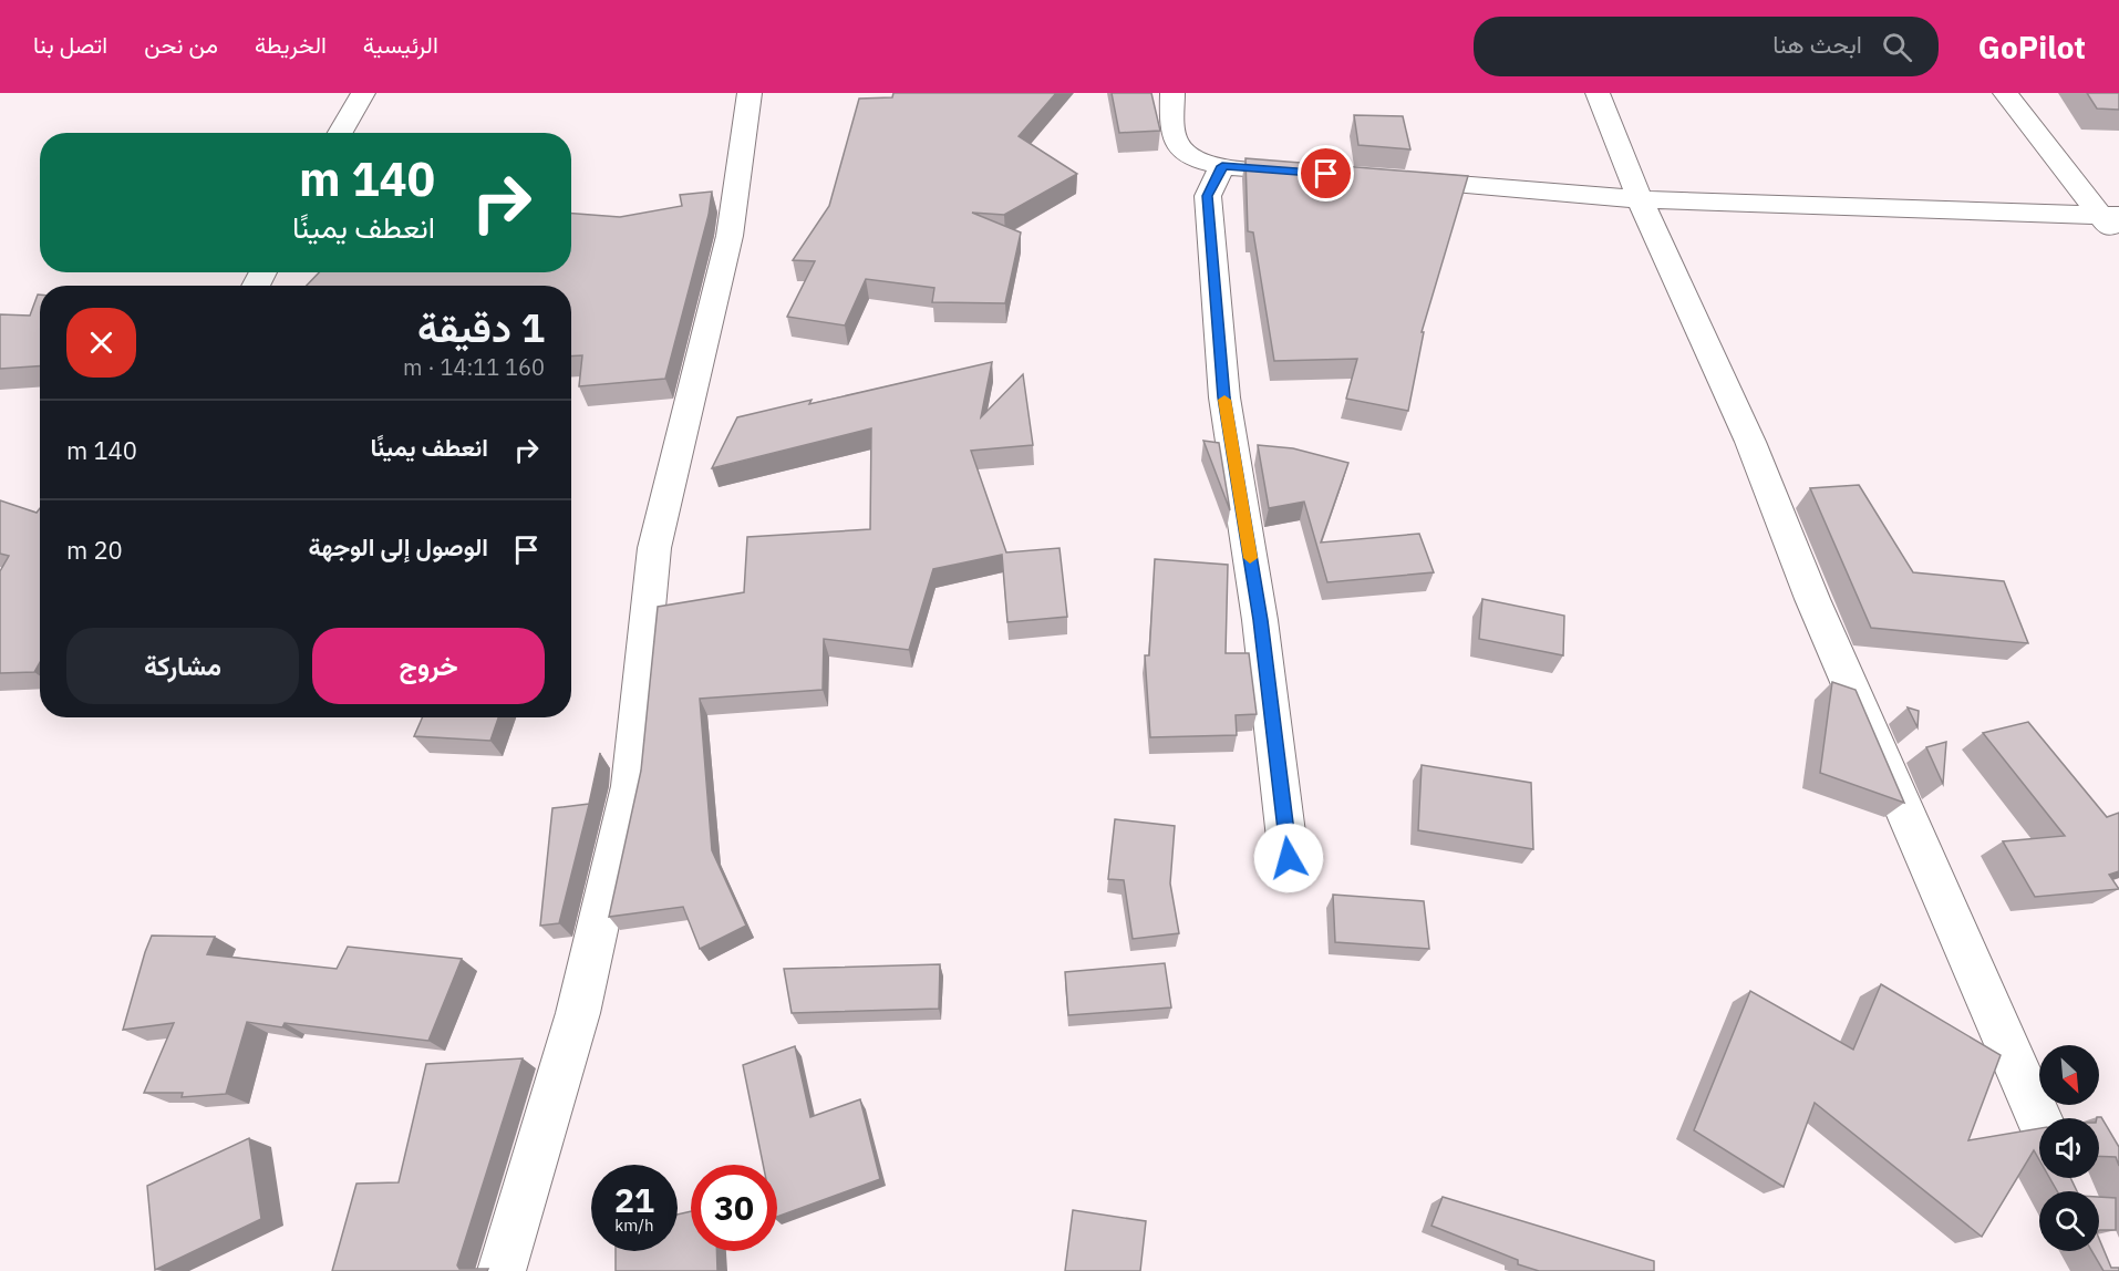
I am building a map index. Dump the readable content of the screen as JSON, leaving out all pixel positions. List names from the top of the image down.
{
  "north": "bottom right",
  "page": {
    "header": "GoPilot",
    "search": "ابحث هنا",
    "nav": [
      "الرئيسية",
      "الخريطة",
      "من نحن",
      "اتصل بنا"
    ],
    "turn": ["140 m", "انعطف يمينًا"],
    "heading": ["1 دقيقة", "160 m · 14:11"],
    "list": [
      {
        "name": "انعطف يمينًا",
        "value": "140 m"
      },
      {
        "name": "الوصول إلى الوجهة",
        "value": "20 m"
      }
    ],
    "buttons": ["خروج", "مشاركة"],
    "speed": "21 km/h",
    "limit": "30"
  }
}
